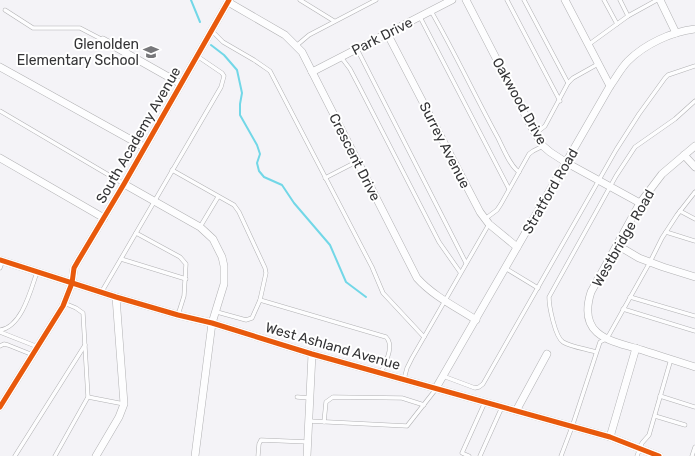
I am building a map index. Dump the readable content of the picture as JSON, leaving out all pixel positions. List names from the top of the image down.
{
  "streets": {
    "street": [
      "Park Drive",
      "Oakwood Drive",
      "South Academy Avenue",
      "Surrey Avenue",
      "Crescent Drive",
      "Stratford Road",
      "Westbridge Road",
      "West Ashland Avenue"
    ]
  },
  "crossings": [
    ["Park Drive", "Surrey Avenue"],
    ["Park Drive", "Crescent Drive"],
    ["Oakwood Drive", "Stratford Road"],
    ["Oakwood Drive", "Westbridge Road"],
    ["South Academy Avenue", "Crescent Drive"],
    ["South Academy Avenue", "West Ashland Avenue"],
    ["Surrey Avenue", "Stratford Road"],
    ["Crescent Drive", "Stratford Road"],
    ["Stratford Road", "West Ashland Avenue"]
  ],
  "places": {
    "school or university": ["Glenolden Elementary School"]
  }
}
